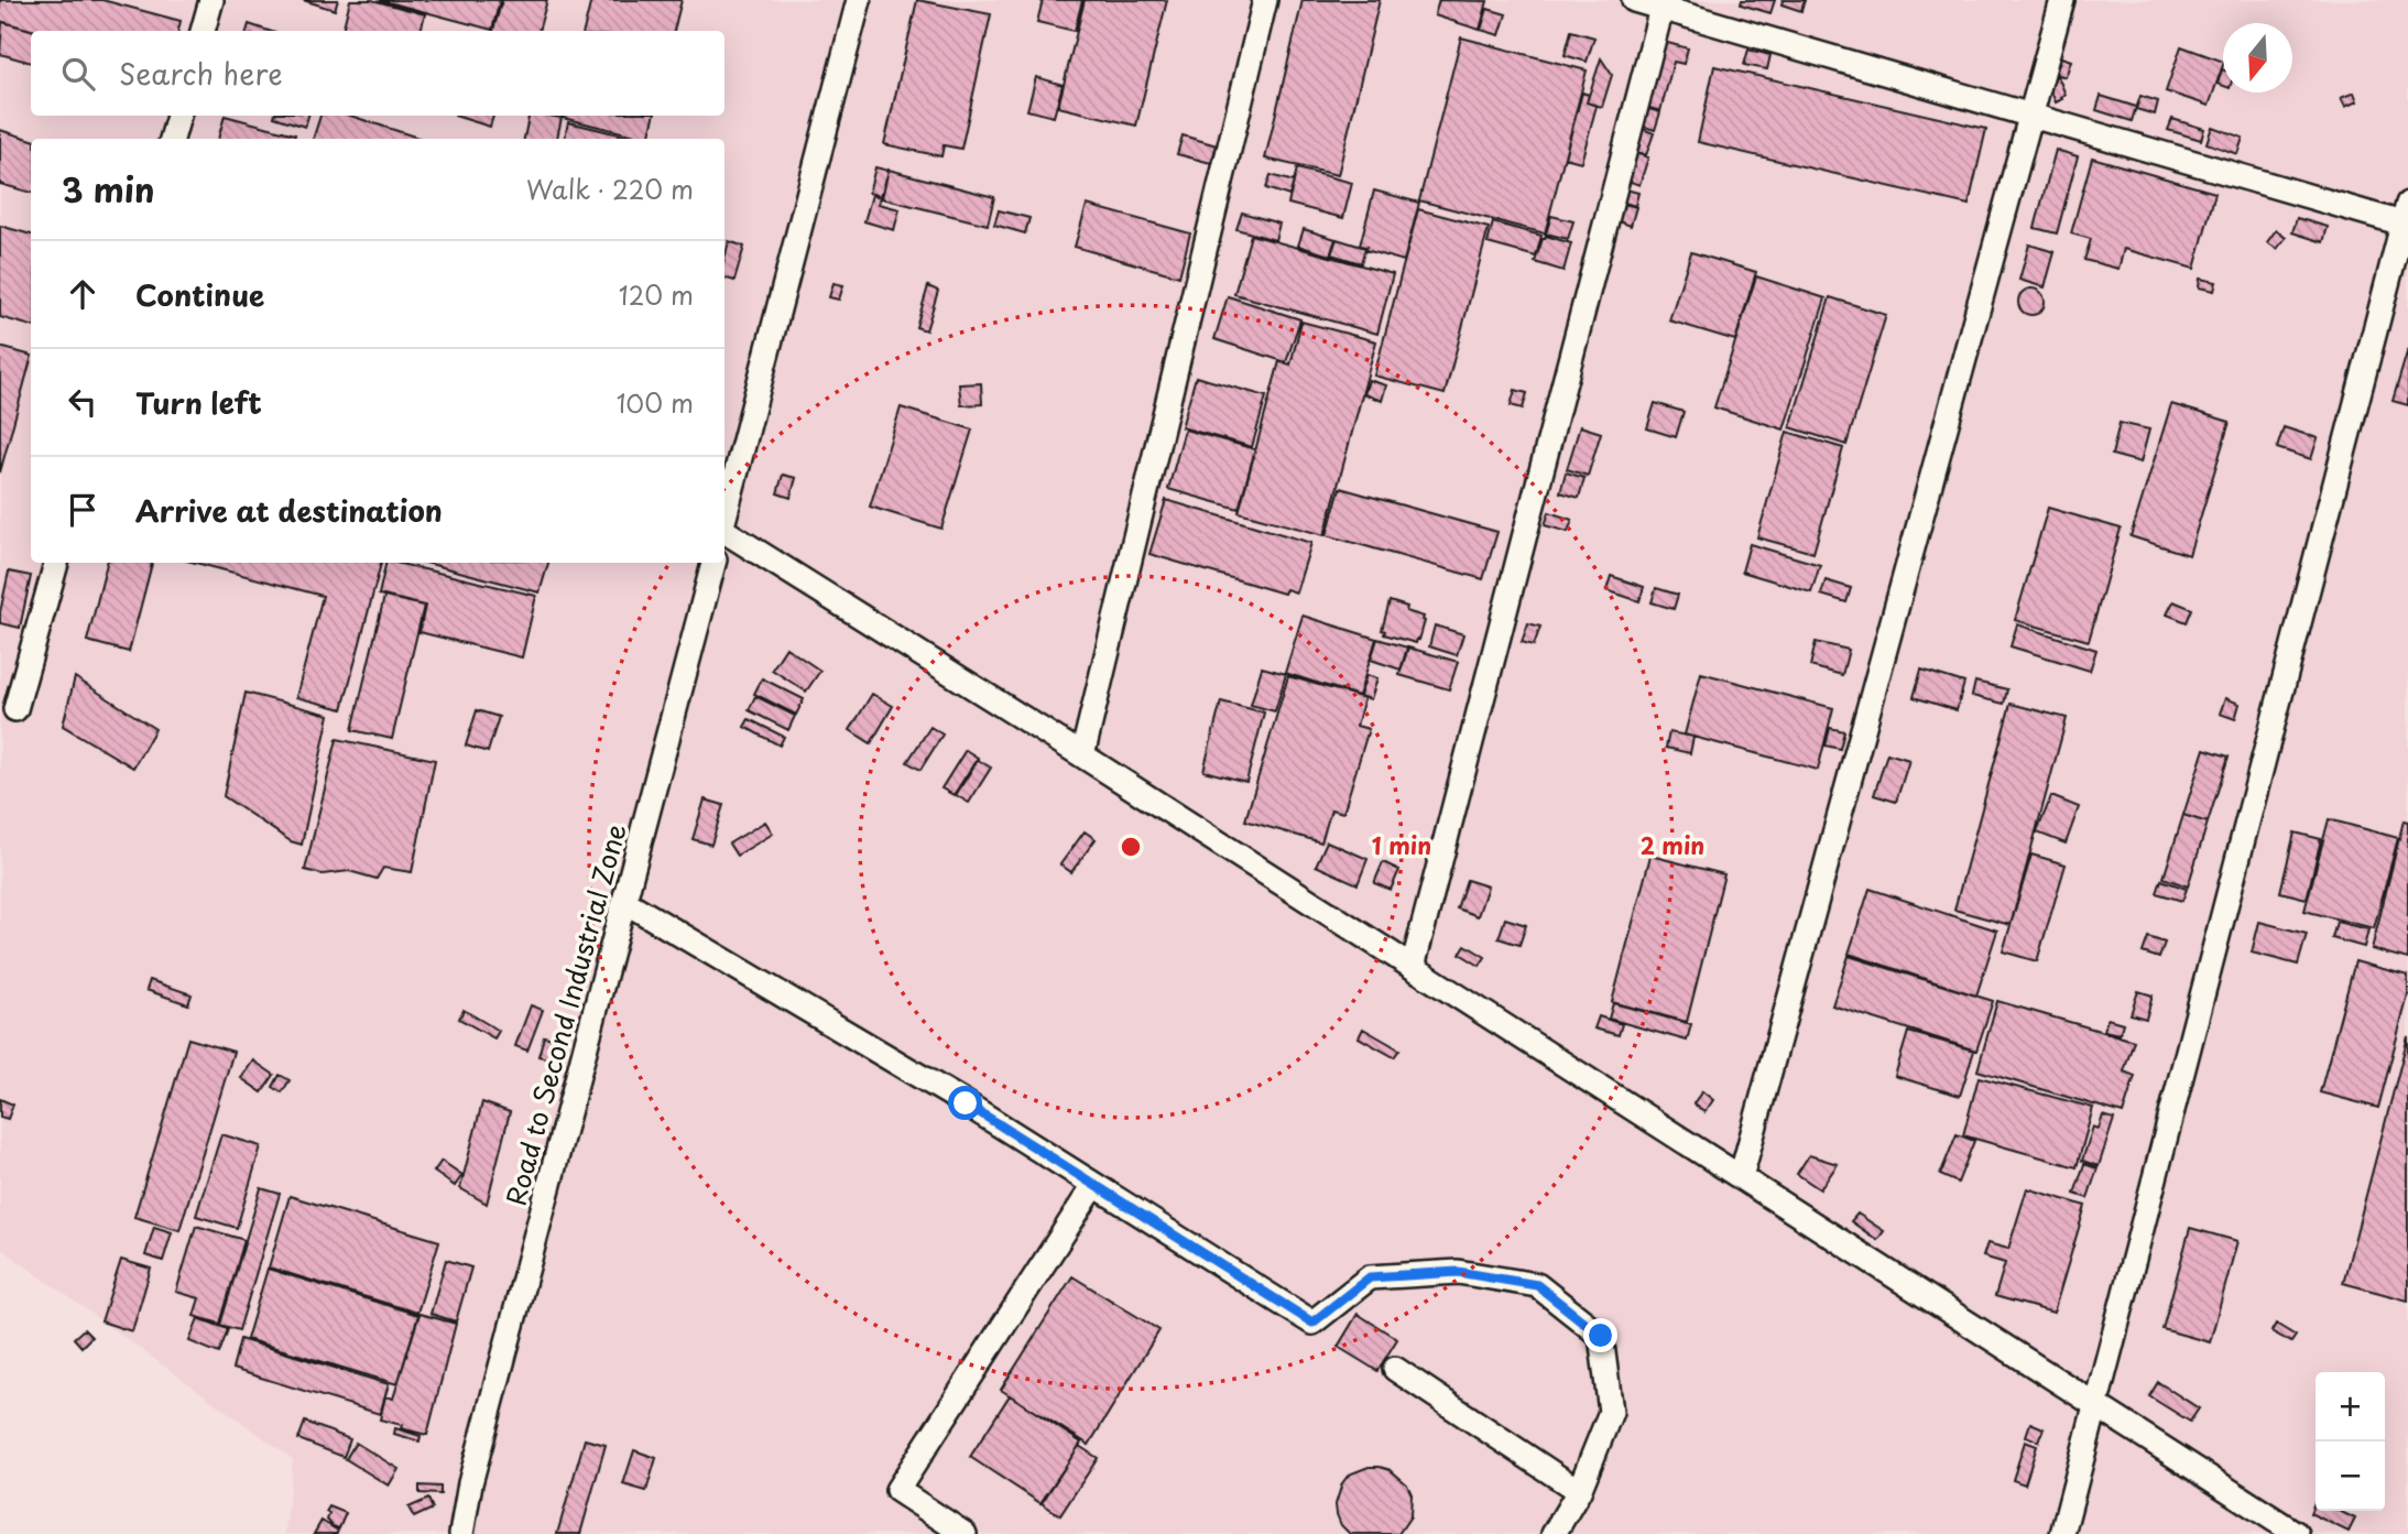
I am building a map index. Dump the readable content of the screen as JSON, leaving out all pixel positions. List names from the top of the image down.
{
  "streets": {
    "street": ["Road to Second Industrial Zone"]
  },
  "north": "bottom",
  "page": {
    "search": "Search here",
    "heading": ["3 min", "Walk · 220 m"],
    "list": [
      ["Continue", "120 m"],
      ["Turn left", "100 m"],
      "Arrive at destination"
    ],
    "map_buttons": ["+", "−"]
  },
  "rings": ["1 min", "2 min"]
}
